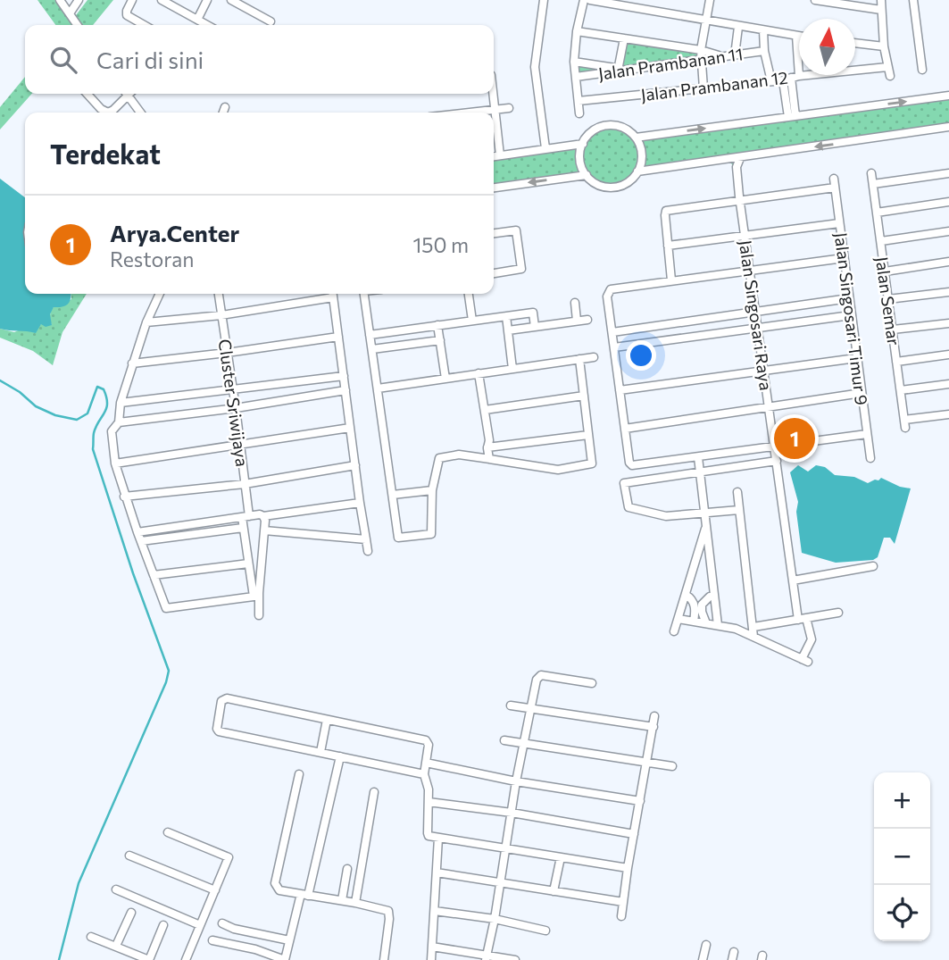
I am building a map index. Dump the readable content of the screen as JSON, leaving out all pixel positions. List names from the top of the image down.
{
  "streets": {
    "street": [
      "Jalan Prambanan 11",
      "Jalan Prambanan 12",
      "Jalan Semar",
      "Jalan Singosari Raya",
      "Jalan Singosari Timur 9",
      "Cluster Sriwijaya"
    ]
  },
  "north": "top",
  "page": {
    "search": "Cari di sini",
    "heading": "Terdekat",
    "list": [
      {
        "mark": "1",
        "name": "Arya.Center",
        "note": "Restoran",
        "value": "150 m"
      }
    ],
    "pins": "1",
    "map_buttons": ["+", "−"]
  }
}
